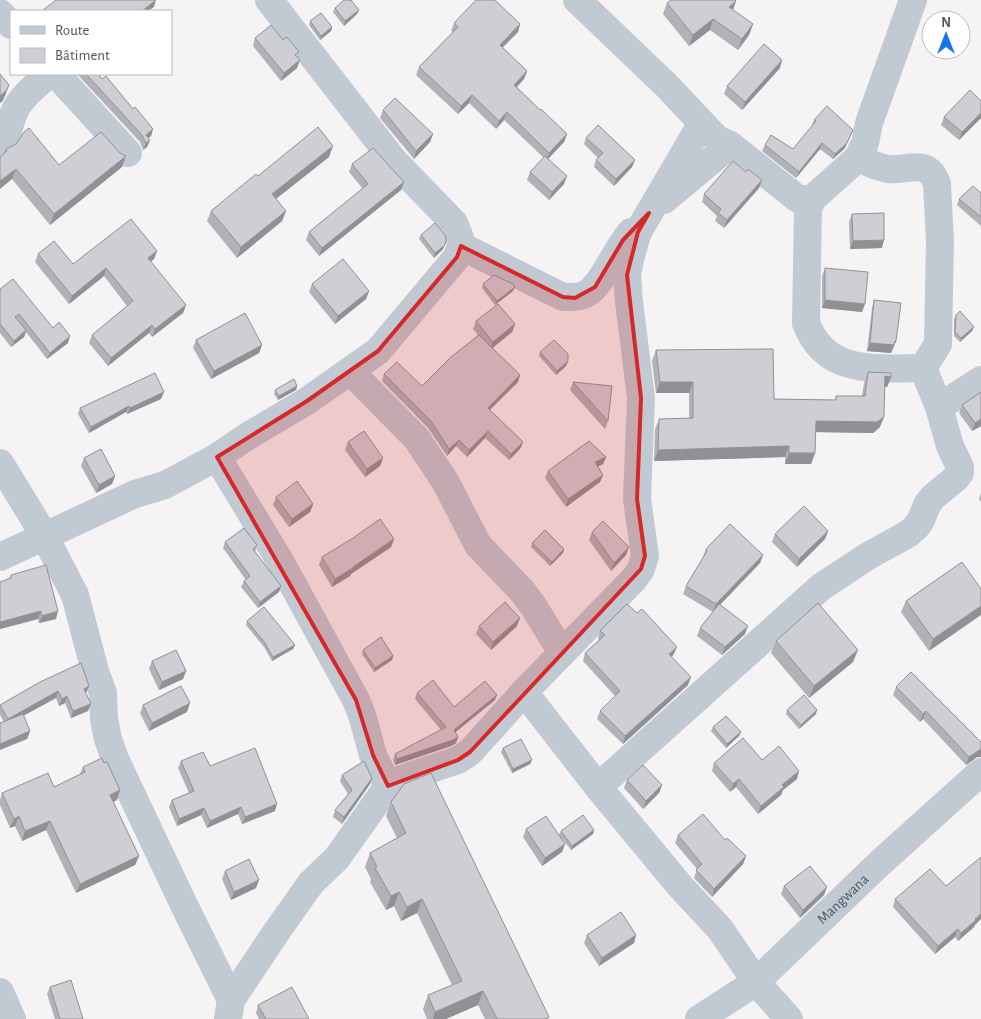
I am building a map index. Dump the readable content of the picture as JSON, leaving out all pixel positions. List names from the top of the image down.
{
  "streets": {
    "street": ["Mangwana"]
  },
  "legend": ["Route", "Bâtiment"],
  "north": "top"
}
